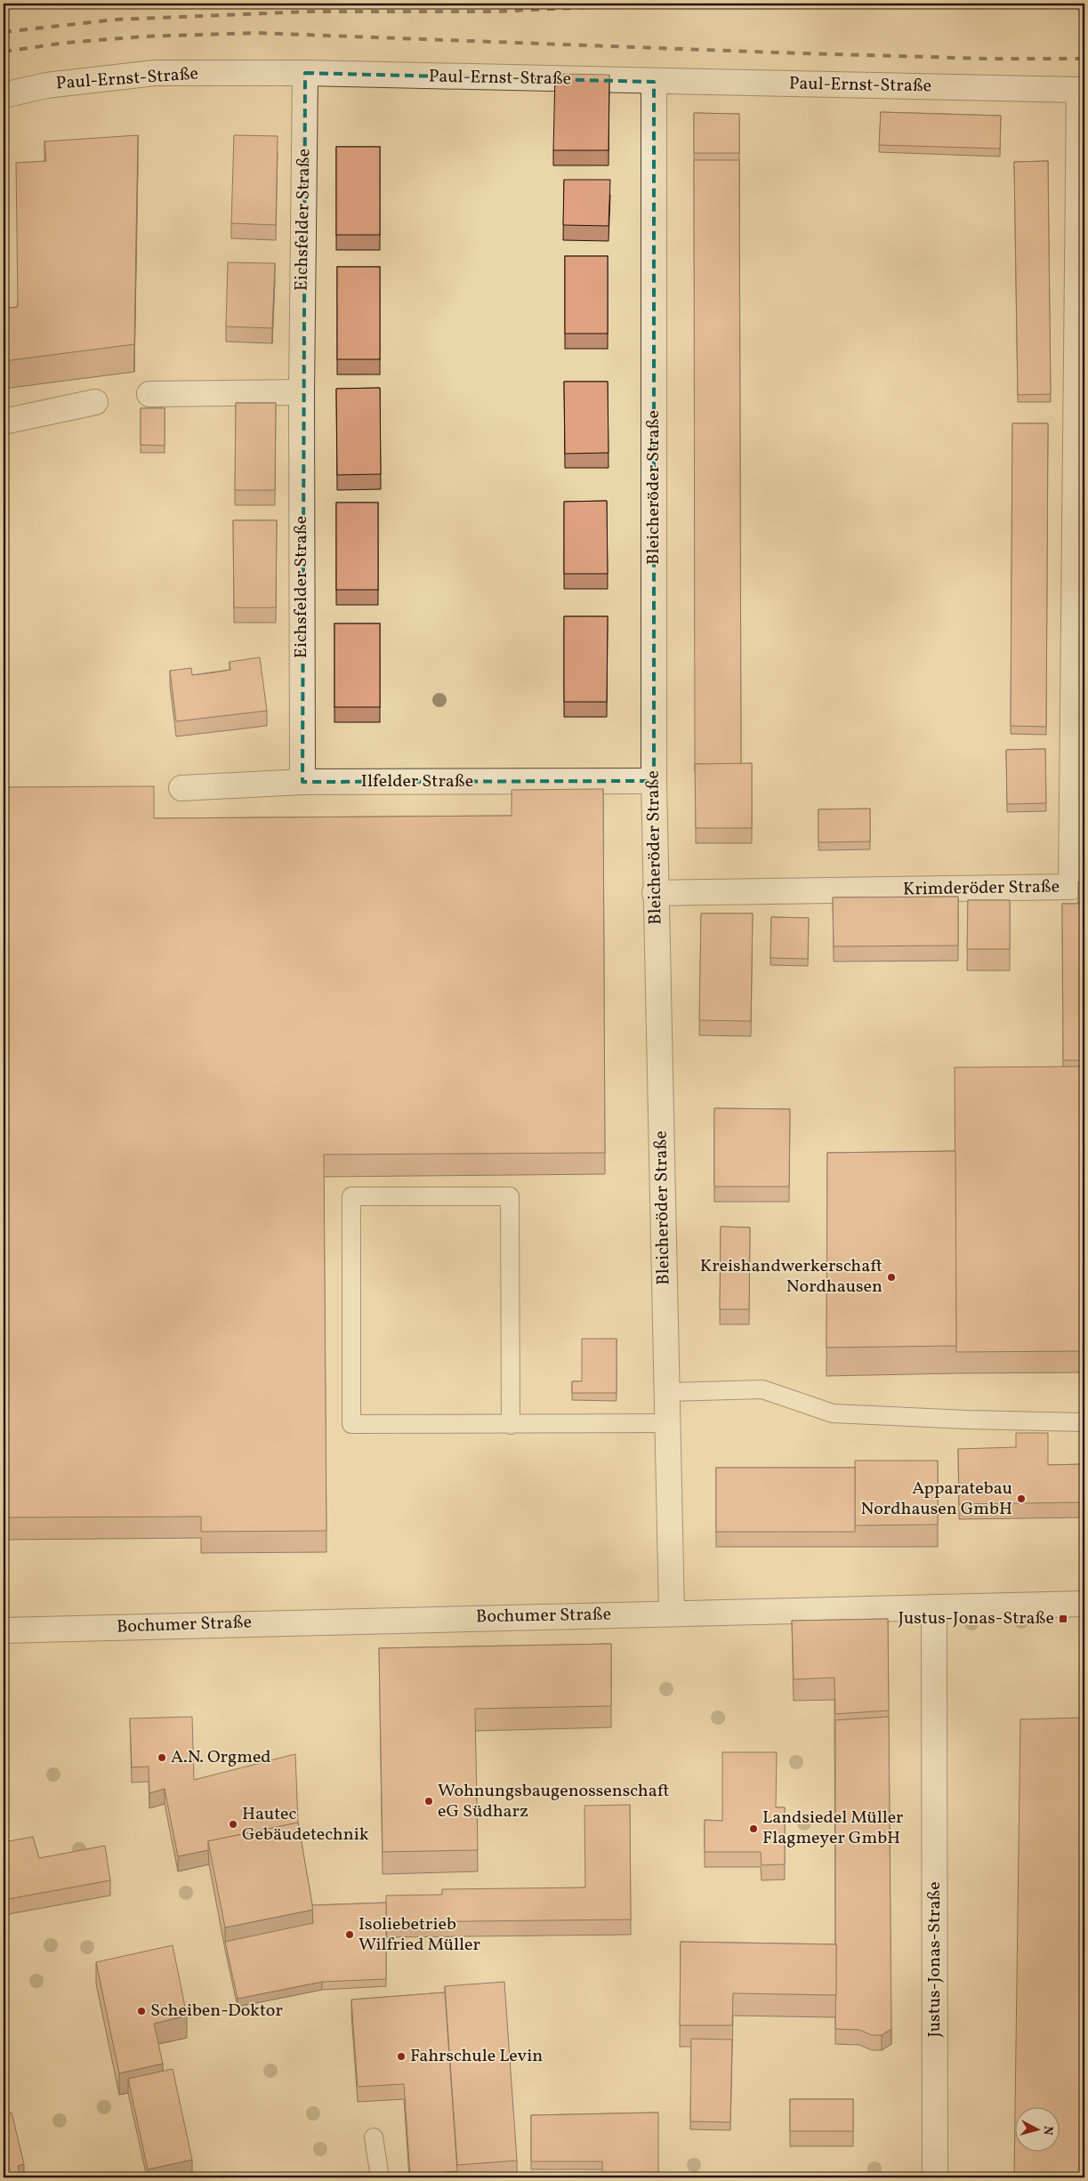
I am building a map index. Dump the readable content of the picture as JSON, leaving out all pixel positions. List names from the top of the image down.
{
  "streets": {
    "street": [
      "Paul-Ernst-Straße",
      "Eichsfelder Straße",
      "Bleicheröder Straße",
      "Ilfelder Straße",
      "Krimderöder Straße",
      "Bochumer Straße",
      "Justus-Jonas-Straße"
    ]
  },
  "crossings": [
    ["Paul-Ernst-Straße", "Eichsfelder Straße"],
    ["Paul-Ernst-Straße", "Bleicheröder Straße"],
    ["Paul-Ernst-Straße", "Krimderöder Straße"],
    ["Eichsfelder Straße", "Ilfelder Straße"],
    ["Bleicheröder Straße", "Ilfelder Straße"],
    ["Bleicheröder Straße", "Krimderöder Straße"],
    ["Bleicheröder Straße", "Bochumer Straße"],
    ["Bochumer Straße", "Justus-Jonas-Straße"]
  ],
  "places": {
    "other": [
      "Kreishandwerkerschaft Nordhausen",
      "Apparatebau Nordhausen GmbH",
      "A.N. Orgmed",
      "Wohnungsbaugenossenschaft eG Südharz",
      "Hautec Gebäudetechnik",
      "Landsiedel Müller Flagmeyer GmbH",
      "Isoliebetrieb Wilfried Müller",
      "Scheiben-Doktor",
      "Fahrschule Levin"
    ],
    "transit": ["Justus-Jonas-Straße"]
  },
  "north": "right"
}
